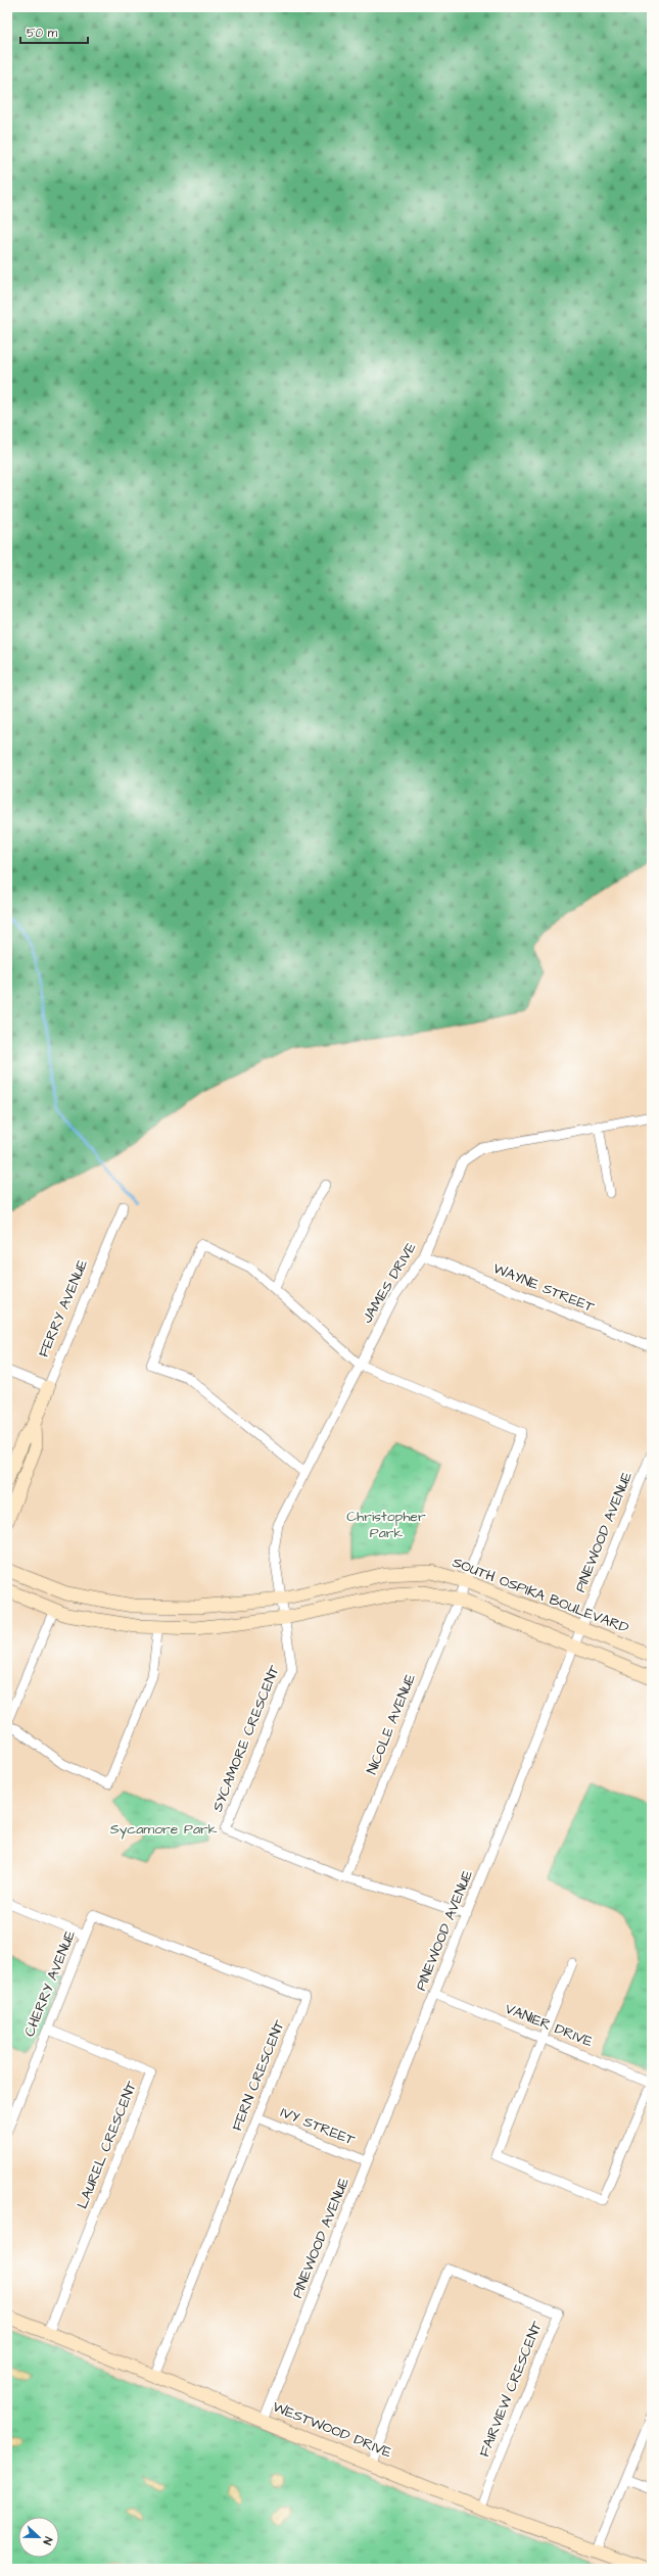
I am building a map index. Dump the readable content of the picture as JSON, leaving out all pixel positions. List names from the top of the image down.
{
  "streets": {
    "main road": ["FERRY AVENUE", "SOUTH OSPIKA BOULEVARD", "WESTWOOD DRIVE"],
    "street": [
      "JAMES DRIVE",
      "WAYNE STREET",
      "PINEWOOD AVENUE",
      "NICOLE AVENUE",
      "SYCAMORE CRESCENT",
      "CHERRY AVENUE",
      "VANIER DRIVE",
      "FERN CRESCENT",
      "IVY STREET",
      "LAUREL CRESCENT",
      "FAIRVIEW CRESCENT"
    ]
  },
  "crossings": [
    ["JAMES DRIVE", "WAYNE STREET"],
    ["JAMES DRIVE", "SOUTH OSPIKA BOULEVARD"],
    ["JAMES DRIVE", "NICOLE AVENUE"],
    ["JAMES DRIVE", "SYCAMORE CRESCENT"],
    ["PINEWOOD AVENUE", "SOUTH OSPIKA BOULEVARD"],
    ["PINEWOOD AVENUE", "SYCAMORE CRESCENT"],
    ["PINEWOOD AVENUE", "VANIER DRIVE"],
    ["PINEWOOD AVENUE", "IVY STREET"],
    ["PINEWOOD AVENUE", "WESTWOOD DRIVE"],
    ["SOUTH OSPIKA BOULEVARD", "NICOLE AVENUE"],
    ["SOUTH OSPIKA BOULEVARD", "SYCAMORE CRESCENT"],
    ["NICOLE AVENUE", "SYCAMORE CRESCENT"],
    ["CHERRY AVENUE", "FERN CRESCENT"],
    ["CHERRY AVENUE", "LAUREL CRESCENT"],
    ["FERN CRESCENT", "IVY STREET"],
    ["FERN CRESCENT", "WESTWOOD DRIVE"],
    ["LAUREL CRESCENT", "WESTWOOD DRIVE"],
    ["FAIRVIEW CRESCENT", "WESTWOOD DRIVE"]
  ],
  "parks": ["Christopher Park", "Sycamore Park"],
  "scale_bar": "50 m",
  "north": "right"
}
